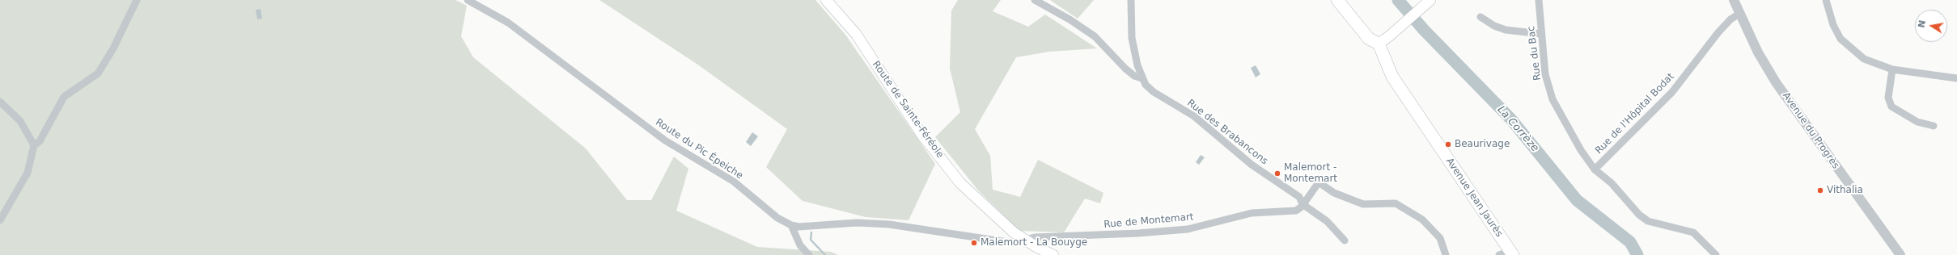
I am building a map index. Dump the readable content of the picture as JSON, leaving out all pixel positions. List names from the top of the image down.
{
  "streets": {
    "main road": ["Route de Sainte-Féréole", "Avenue Jean Jaurès"],
    "street": [
      "Rue du Bac",
      "Rue de l'Hôpital Bodat",
      "Avenue du Progrès",
      "Rue des Brabancons",
      "Route du Pic Épeiche",
      "Rue de Montemart"
    ]
  },
  "crossings": [
    ["Rue du Bac", "Rue de l'Hôpital Bodat"],
    ["Route de Sainte-Féréole", "Route du Pic Épeiche"],
    ["Route de Sainte-Féréole", "Rue de Montemart"],
    ["Rue de l'Hôpital Bodat", "Avenue du Progrès"],
    ["Rue des Brabancons", "Rue de Montemart"],
    ["Route du Pic Épeiche", "Rue de Montemart"]
  ],
  "water": ["La Corrèze"],
  "places": [
    "Beaurivage",
    "Malemort - Montemart",
    "Vithalia",
    "Malemort - La Bouyge"
  ],
  "north": "left"
}
